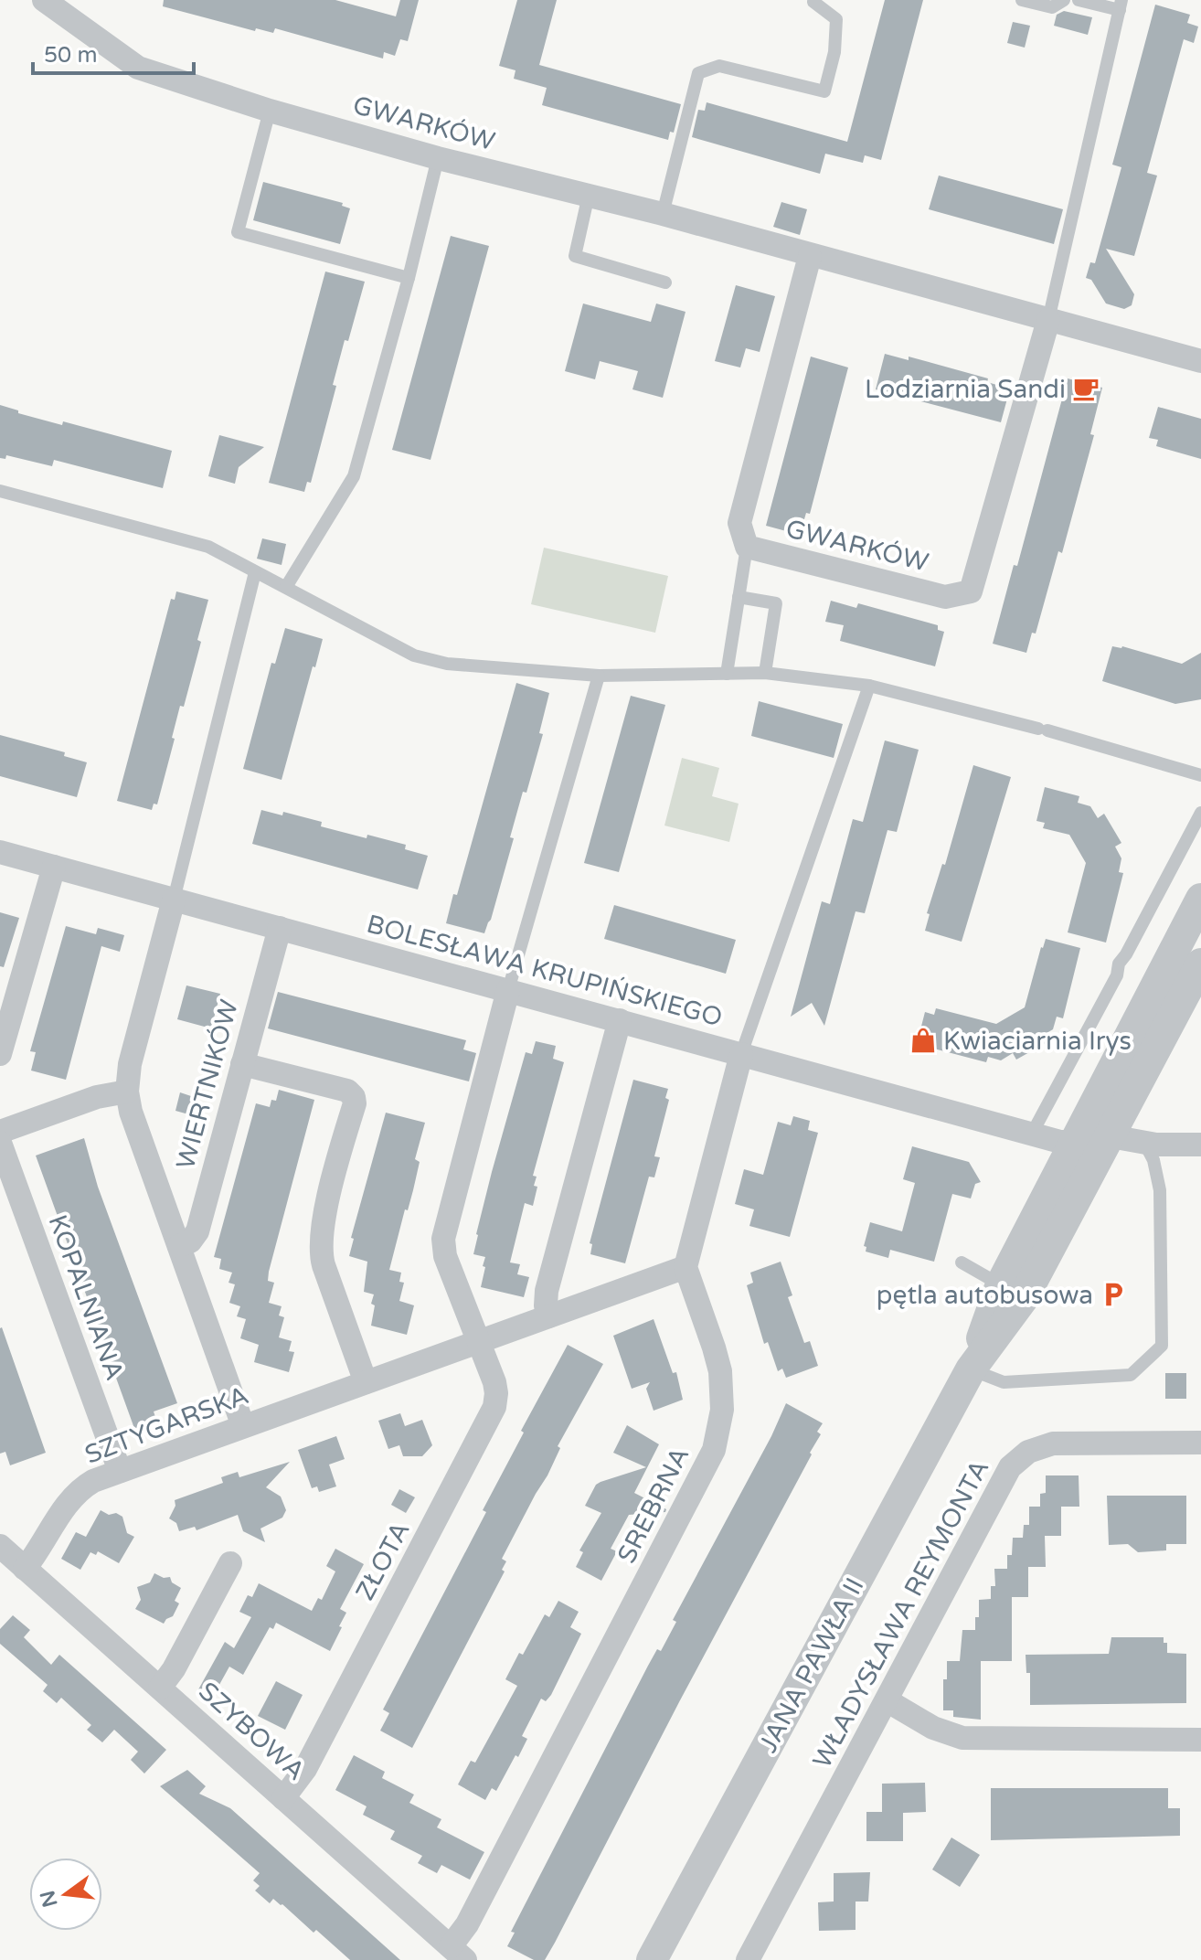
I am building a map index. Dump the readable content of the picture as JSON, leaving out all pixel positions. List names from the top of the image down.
{
  "streets": {
    "street": [
      "GWARKÓW",
      "BOLESŁAWA KRUPIŃSKIEGO",
      "WIERTNIKÓW",
      "KOPALNIANA",
      "SZTYGARSKA",
      "SREBRNA",
      "ZŁOTA",
      "WŁADYSŁAWA REYMONTA",
      "JANA PAWŁA II",
      "SZYBOWA"
    ]
  },
  "crossings": [
    ["BOLESŁAWA KRUPIŃSKIEGO", "WIERTNIKÓW"],
    ["BOLESŁAWA KRUPIŃSKIEGO", "JANA PAWŁA II"],
    ["WIERTNIKÓW", "SZTYGARSKA"],
    ["KOPALNIANA", "SZTYGARSKA"],
    ["SZTYGARSKA", "SREBRNA"],
    ["SZTYGARSKA", "ZŁOTA"],
    ["SZTYGARSKA", "SZYBOWA"],
    ["SREBRNA", "SZYBOWA"],
    ["ZŁOTA", "SZYBOWA"]
  ],
  "places": {
    "cafe": ["Lodziarnia Sandi"],
    "shop": ["Kwiaciarnia Irys"],
    "parking": ["pętla autobusowa"]
  },
  "scale_bar": "50 m",
  "north": "left"
}
